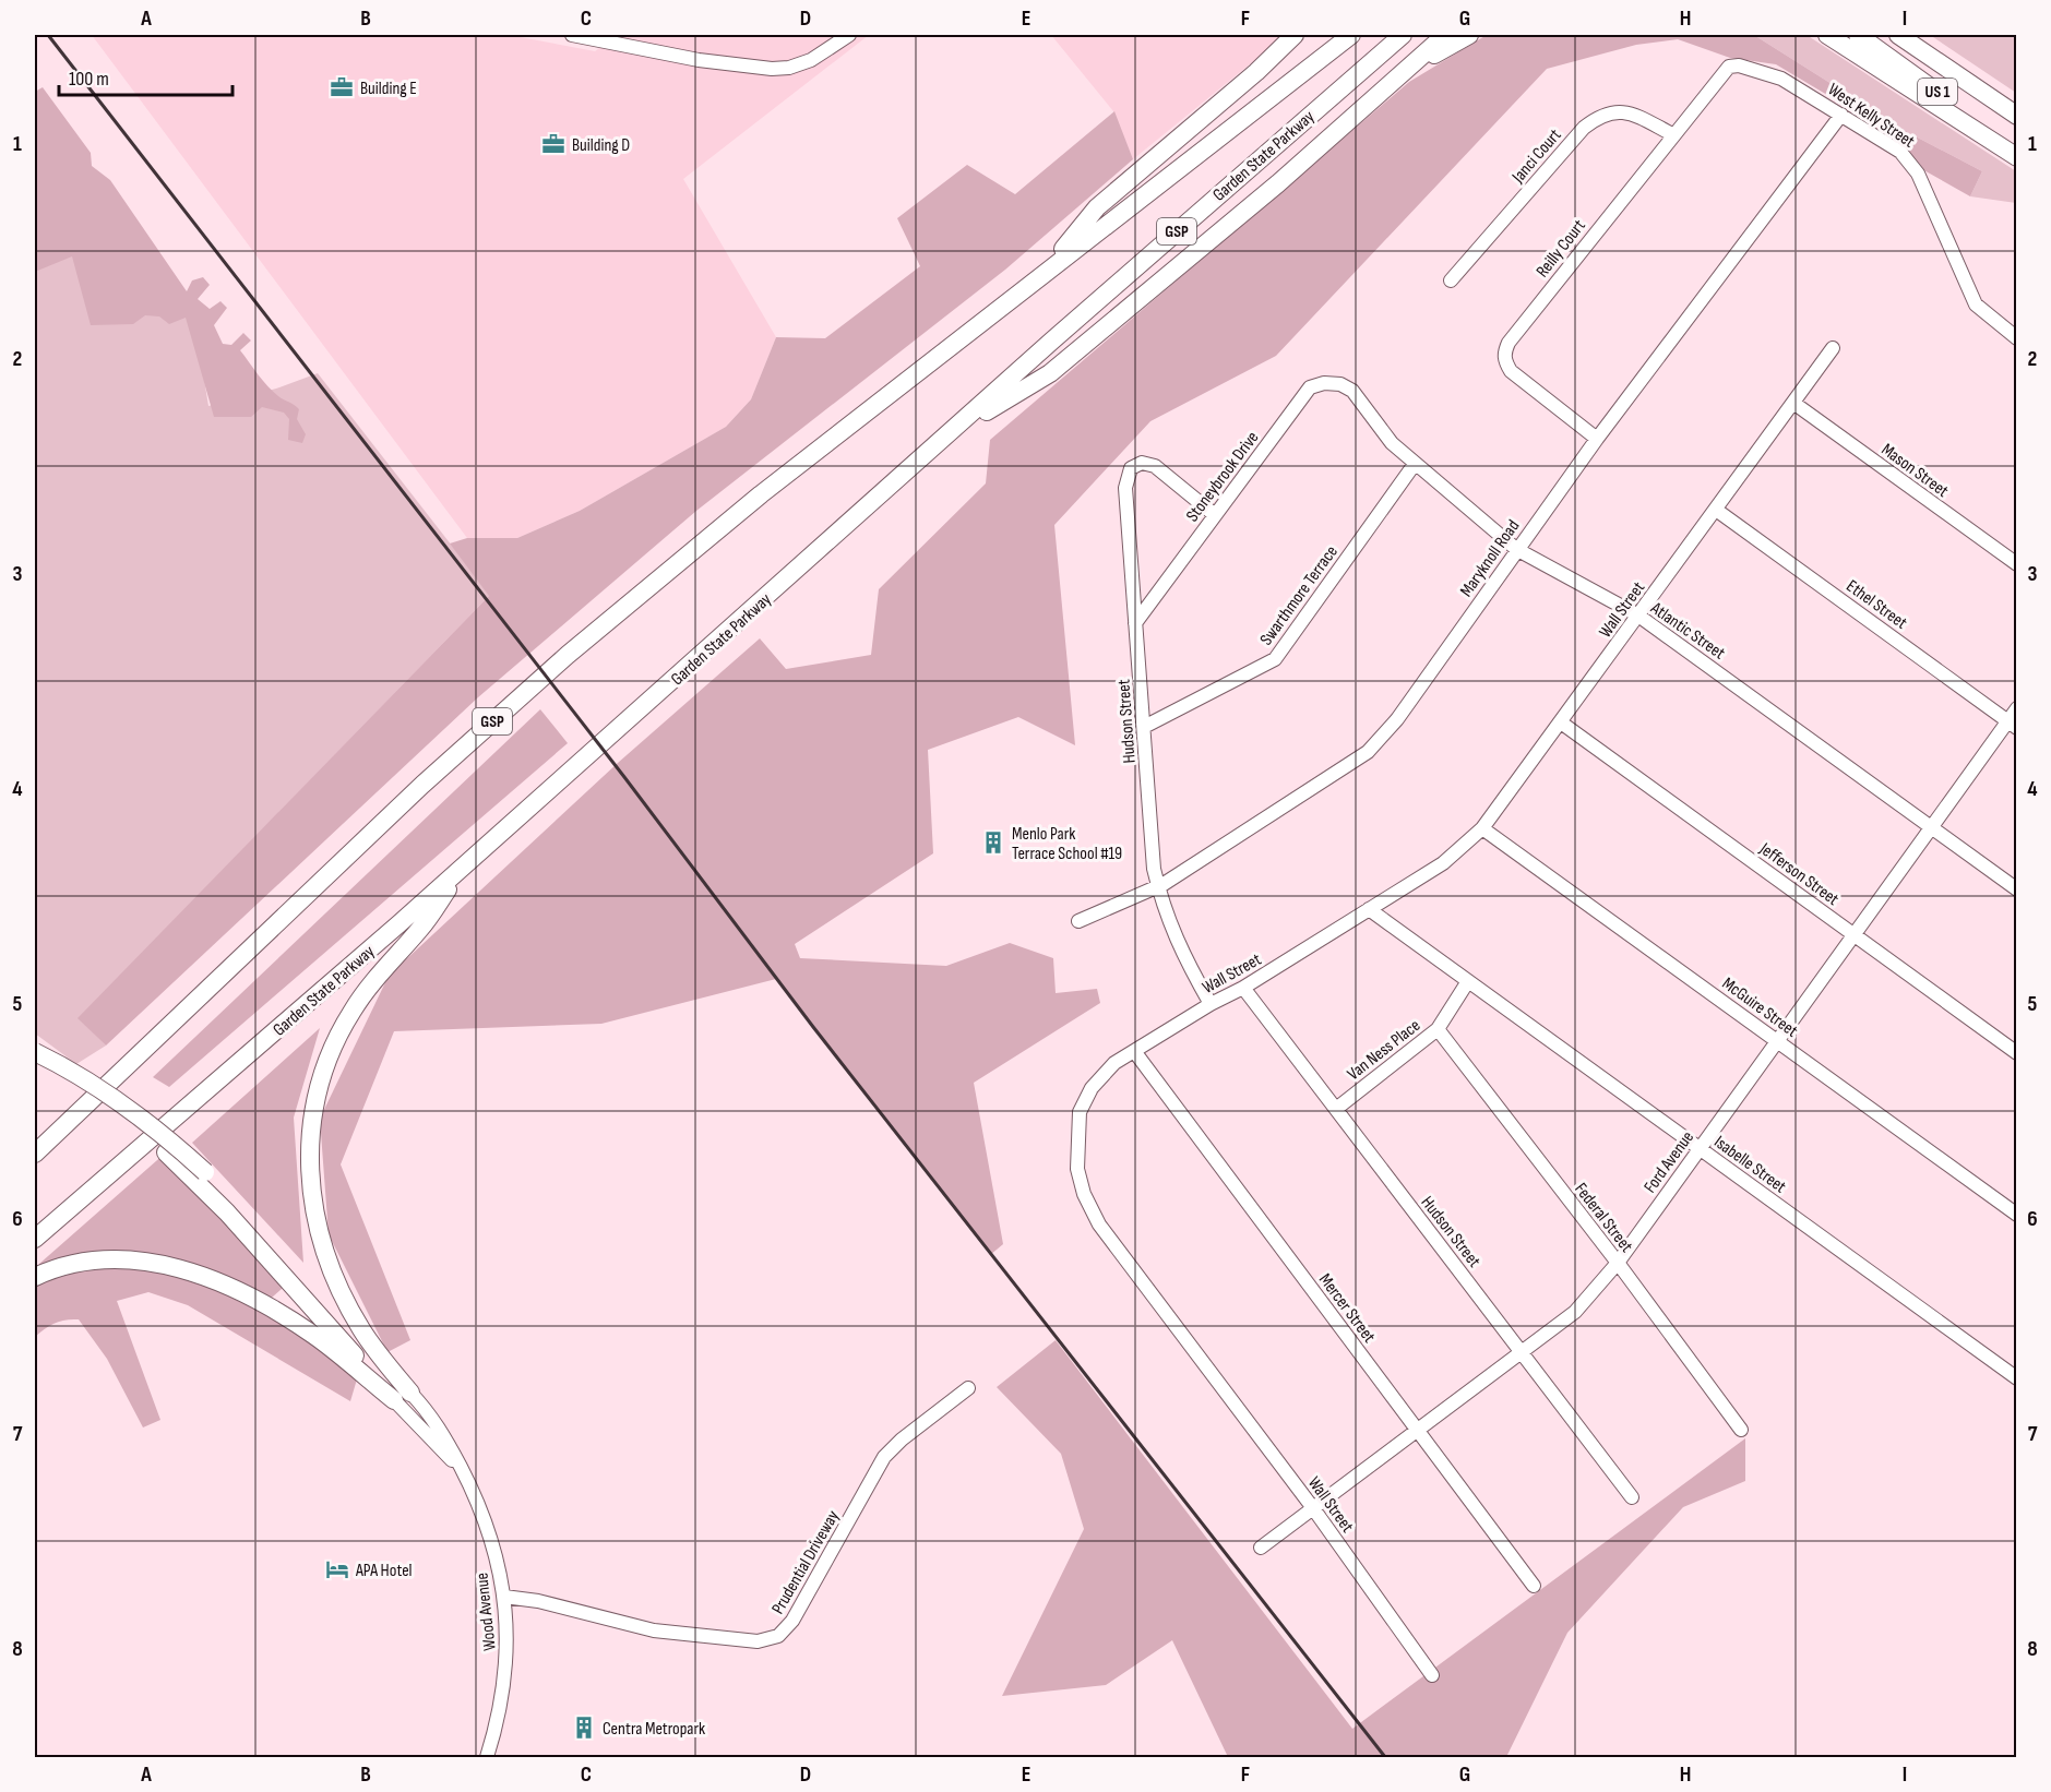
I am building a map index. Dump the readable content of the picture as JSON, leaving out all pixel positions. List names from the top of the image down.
{
  "streets": {
    "highway": ["US 1", "Garden State Parkway", "GSP"],
    "street": [
      "West Kelly Street",
      "Janci Court",
      "Reilly Court",
      "Mason Street",
      "Stoneybrook Drive",
      "Maryknoll Road",
      "Swarthmore Terrace",
      "Ethel Street",
      "Wall Street",
      "Atlantic Street",
      "Hudson Street",
      "Jefferson Street",
      "McGuire Street",
      "Van Ness Place",
      "Ford Avenue",
      "Isabelle Street",
      "Federal Street",
      "Mercer Street",
      "Prudential Driveway",
      "Wood Avenue"
    ]
  },
  "crossings": [
    ["West Kelly Street", "Reilly Court"],
    ["West Kelly Street", "Maryknoll Road"],
    ["Janci Court", "Reilly Court"],
    ["Reilly Court", "Maryknoll Road"],
    ["Mason Street", "Wall Street"],
    ["Stoneybrook Drive", "Atlantic Street"],
    ["Stoneybrook Drive", "Hudson Street"],
    ["Maryknoll Road", "Atlantic Street"],
    ["Maryknoll Road", "Hudson Street"],
    ["Swarthmore Terrace", "Atlantic Street"],
    ["Swarthmore Terrace", "Hudson Street"],
    ["Ethel Street", "Wall Street"],
    ["Ethel Street", "Ford Avenue"],
    ["Wall Street", "Atlantic Street"],
    ["Wall Street", "Hudson Street"],
    ["Wall Street", "Jefferson Street"],
    ["Wall Street", "McGuire Street"],
    ["Wall Street", "Ford Avenue"],
    ["Wall Street", "Isabelle Street"],
    ["Wall Street", "Mercer Street"],
    ["Atlantic Street", "Ford Avenue"],
    ["Hudson Street", "Van Ness Place"],
    ["Hudson Street", "Ford Avenue"],
    ["Jefferson Street", "Ford Avenue"],
    ["McGuire Street", "Ford Avenue"],
    ["Van Ness Place", "Isabelle Street"],
    ["Van Ness Place", "Federal Street"],
    ["Ford Avenue", "Isabelle Street"],
    ["Ford Avenue", "Federal Street"],
    ["Ford Avenue", "Mercer Street"],
    ["Prudential Driveway", "Wood Avenue"]
  ],
  "places": {
    "office": ["Building E", "Building D"],
    "building": ["Menlo Park Terrace School #19", "Centra Metropark"],
    "hotel": ["APA Hotel"]
  },
  "scale_bar": "100 m",
  "grid": {
    "columns": [
      "A",
      "B",
      "C",
      "D",
      "E",
      "F",
      "G",
      "H",
      "I"
    ],
    "rows": [
      "1",
      "2",
      "3",
      "4",
      "5",
      "6",
      "7",
      "8"
    ]
  }
}
